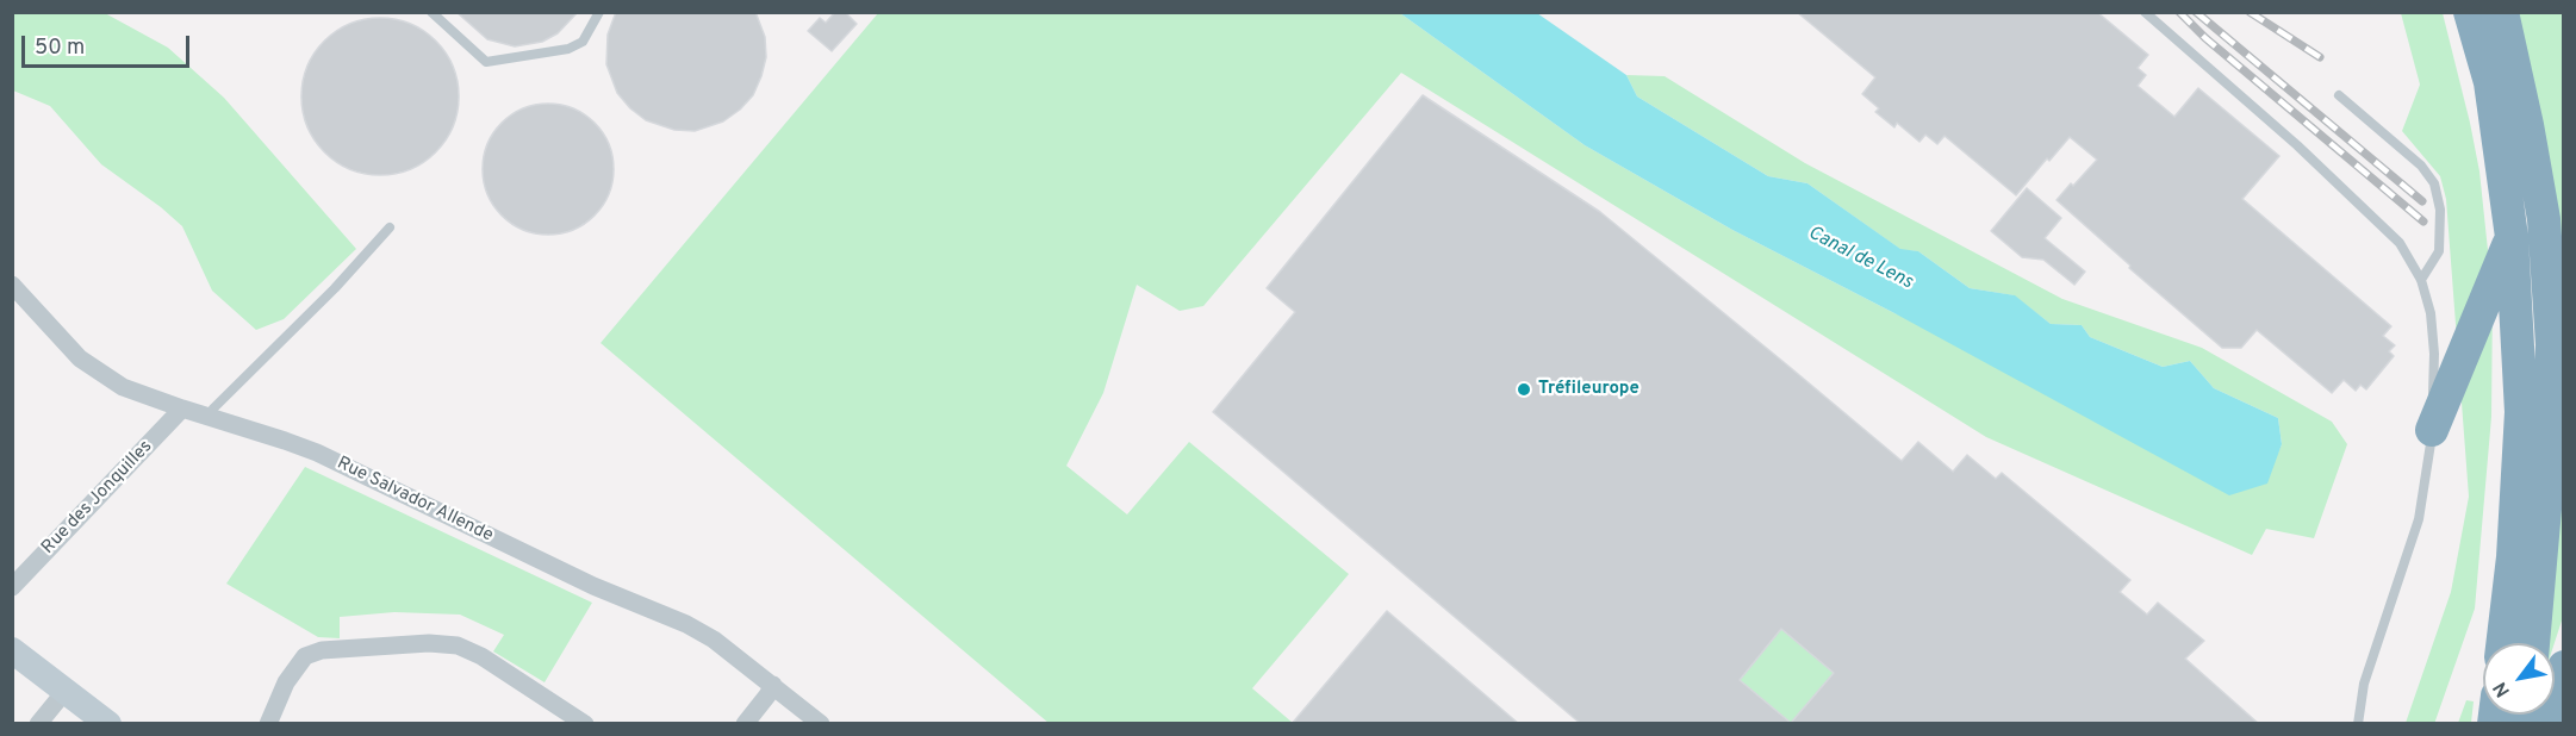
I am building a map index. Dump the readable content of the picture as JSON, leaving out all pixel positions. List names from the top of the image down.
{
  "streets": {
    "street": ["Rue des Jonquilles", "Rue Salvador Allende"]
  },
  "crossings": [
    ["Rue des Jonquilles", "Rue Salvador Allende"]
  ],
  "water": ["Canal de Lens"],
  "places": ["Tréfileurope"],
  "scale_bar": "50 m",
  "north": "bottom left"
}
